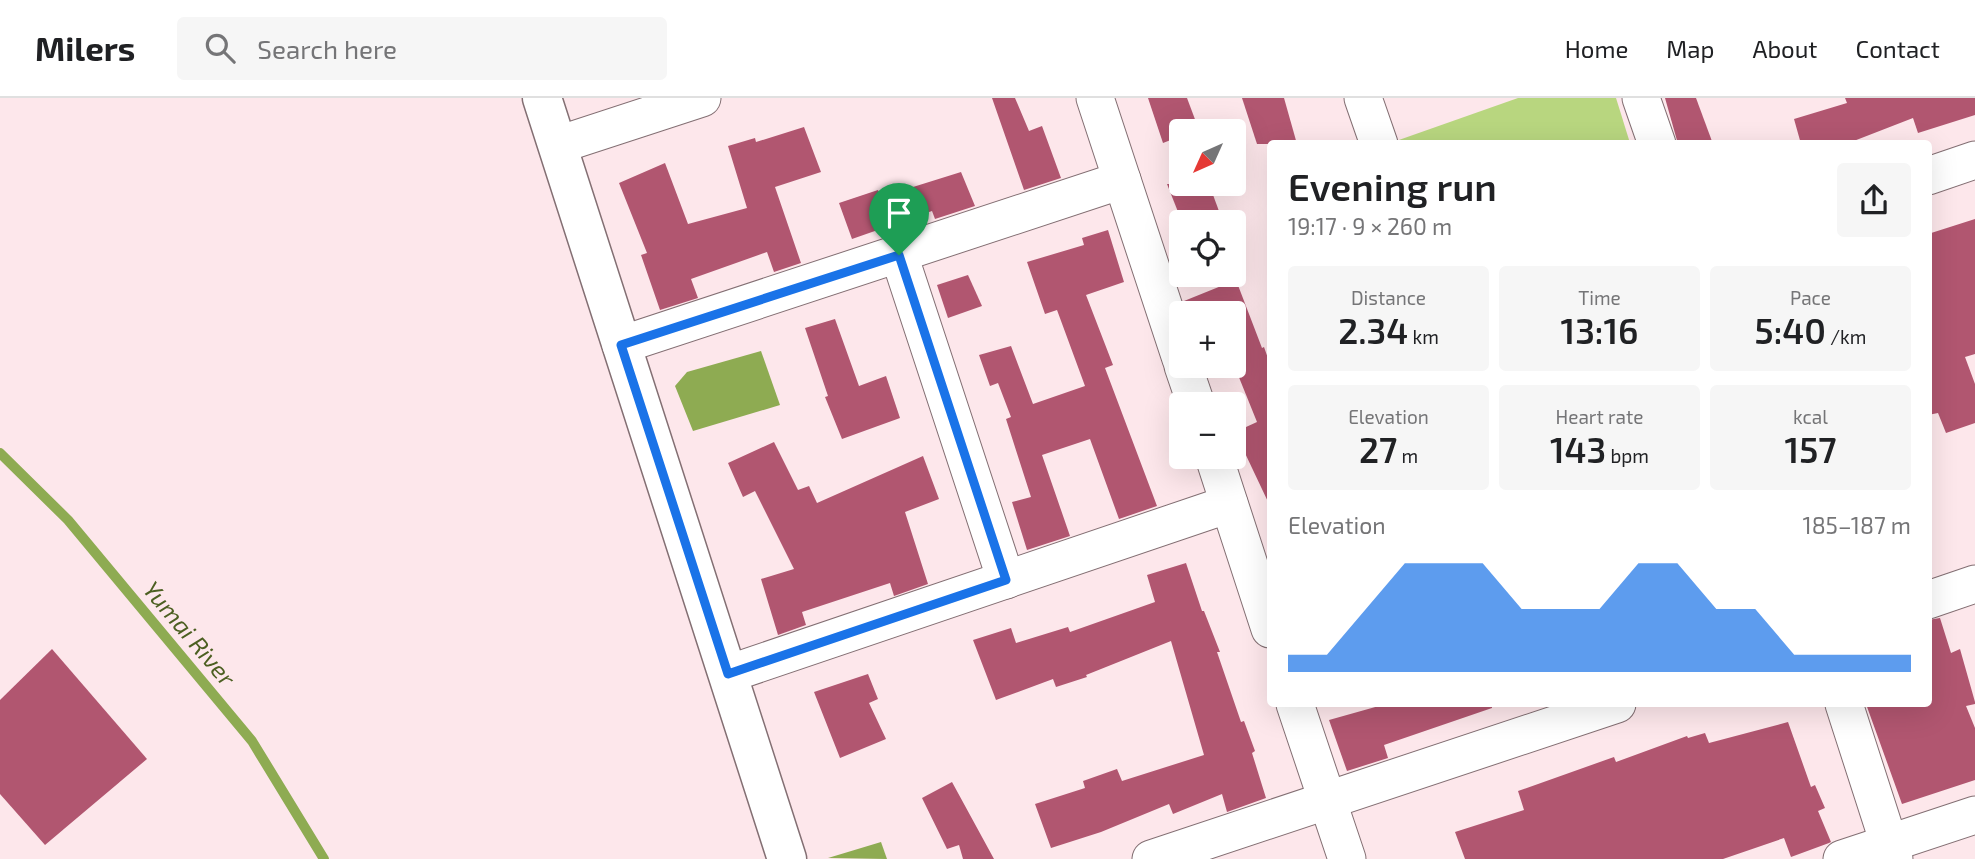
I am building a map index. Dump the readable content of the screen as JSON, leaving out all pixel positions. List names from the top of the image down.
{
  "water": ["Yumai River"],
  "north": "bottom left",
  "page": {
    "header": "Milers",
    "search": "Search here",
    "nav": [
      "Home",
      "Map",
      "About",
      "Contact"
    ],
    "map_buttons": ["+", "−"],
    "heading": ["Evening run", "19:17 · 9 × 260 m"],
    "stats": [
      ["Distance", "2.34 km"],
      ["Time", "13:16"],
      ["Pace", "5:40 /km"],
      ["Elevation", "27 m"],
      ["Heart rate", "143 bpm"],
      ["kcal", "157"]
    ],
    "chart": ["Elevation", "185–187 m"]
  }
}
